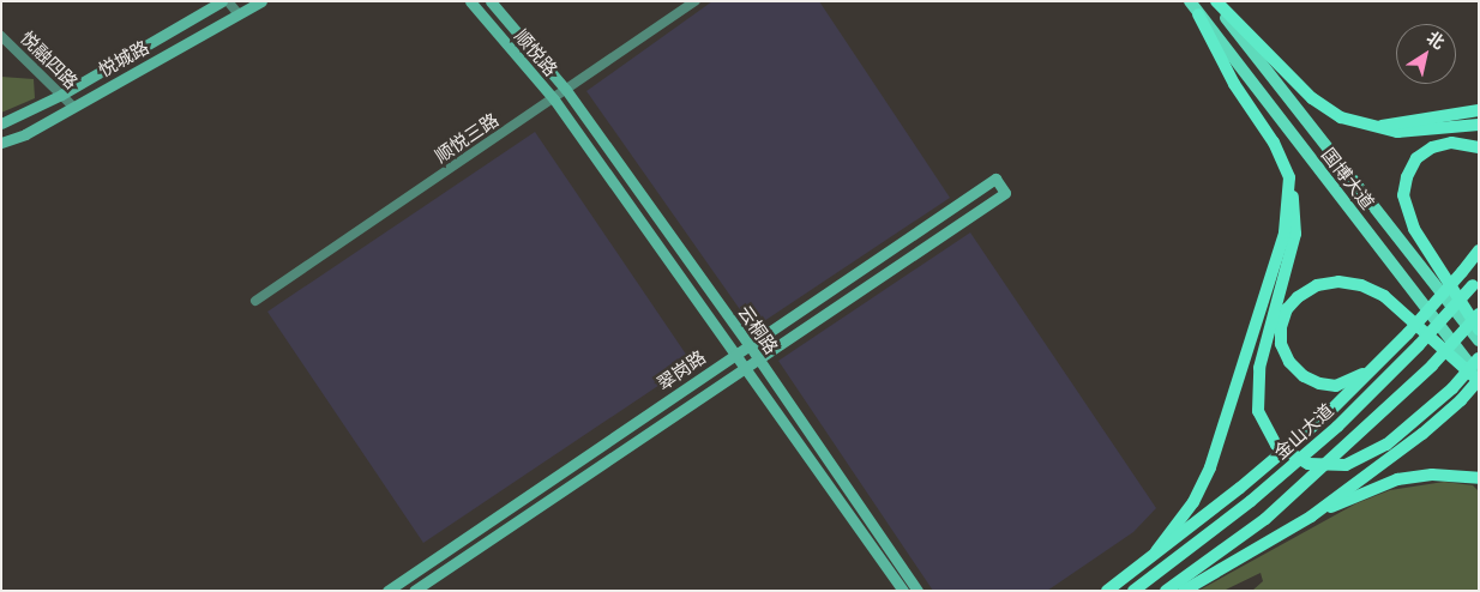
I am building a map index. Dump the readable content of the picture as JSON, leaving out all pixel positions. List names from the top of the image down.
{
  "streets": {
    "highway": ["金山大道"],
    "main road": [
      "顺悦路",
      "悦城路",
      "国博大道",
      "云桐路",
      "翠岗路"
    ],
    "street": ["悦融四路", "顺悦三路"]
  },
  "crossings": [
    ["顺悦路", "顺悦三路"],
    ["顺悦路", "云桐路"],
    ["悦城路", "悦融四路"],
    ["顺悦三路", "云桐路"],
    ["云桐路", "翠岗路"]
  ],
  "north": "top right"
}
